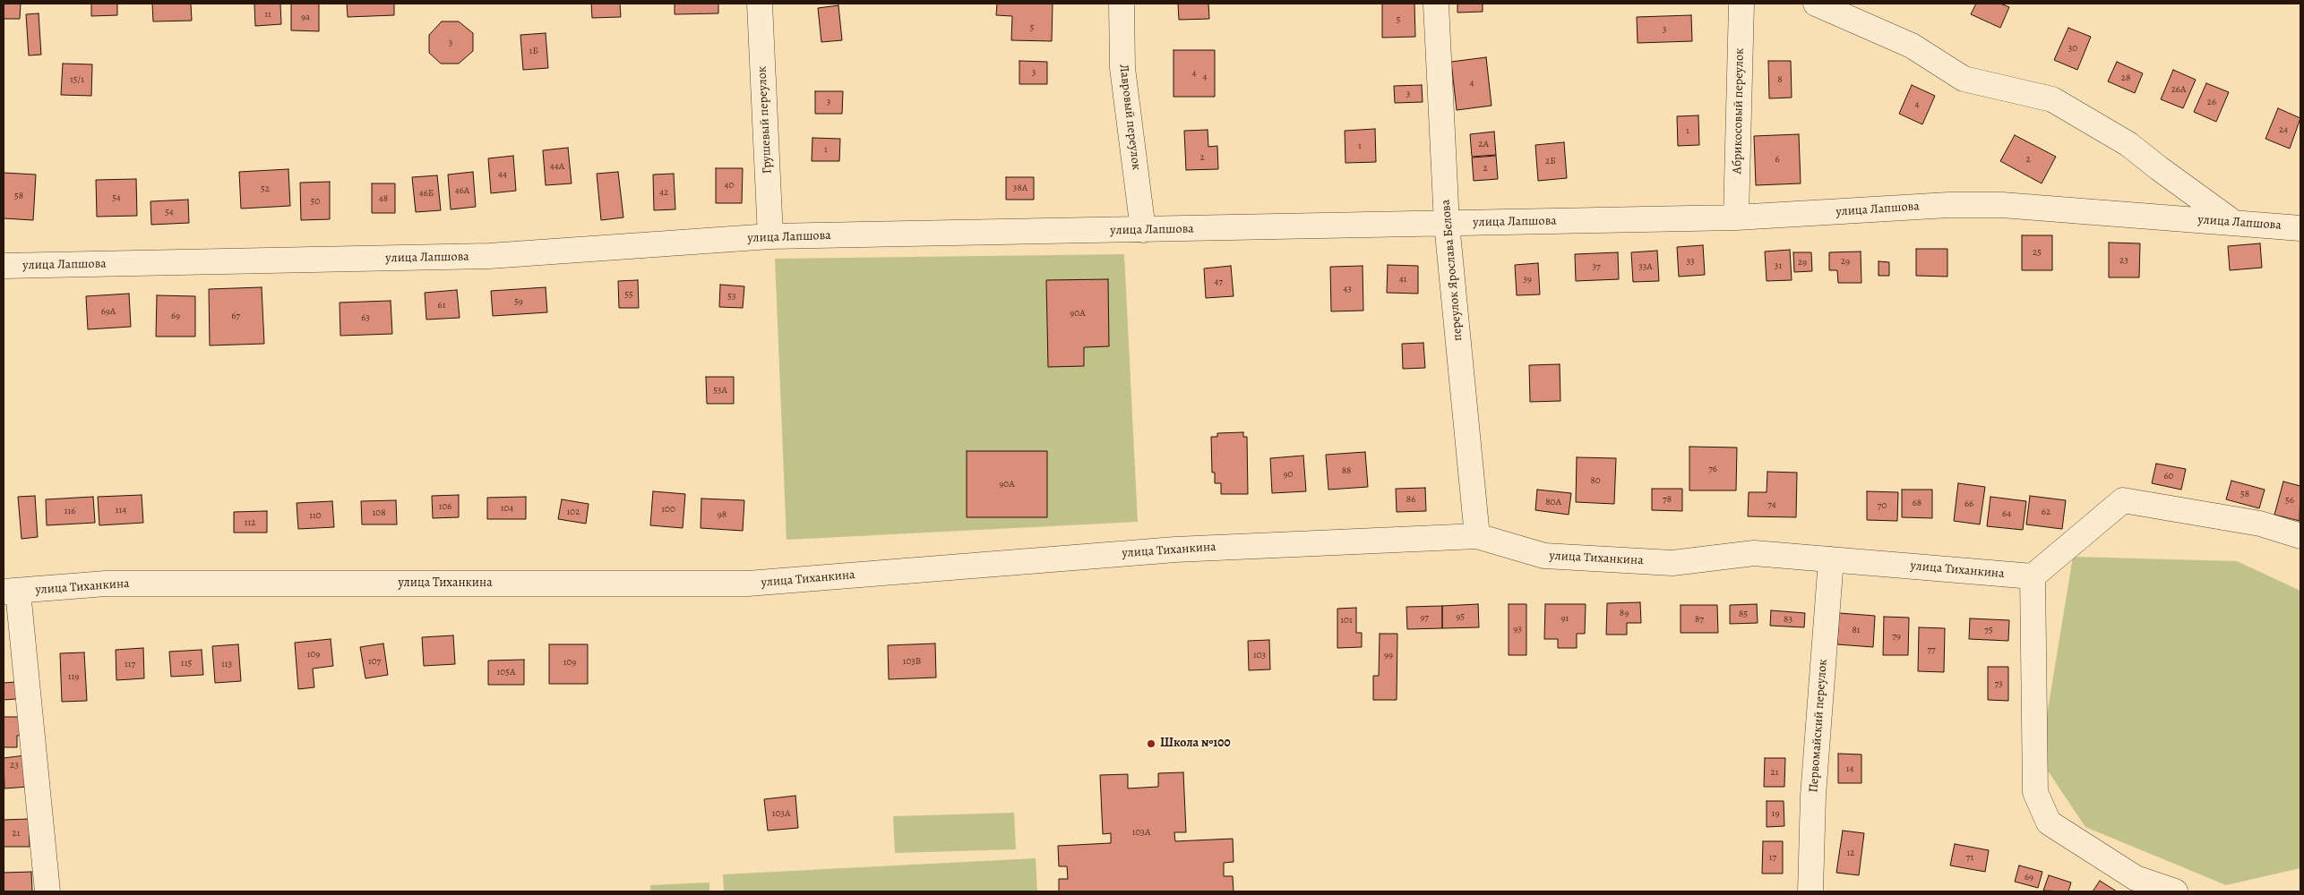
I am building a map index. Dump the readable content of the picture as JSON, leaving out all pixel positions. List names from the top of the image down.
{
  "streets": {
    "street": [
      "Абрикосовый переулок",
      "Лавровый переулок",
      "Грушевый переулок",
      "улица Лапшова",
      "переулок Ярослава Белова",
      "улица Тиханкина",
      "Первомайский переулок"
    ]
  },
  "crossings": [
    ["Абрикосовый переулок", "улица Лапшова"],
    ["Лавровый переулок", "улица Лапшова"],
    ["Грушевый переулок", "улица Лапшова"],
    ["улица Лапшова", "переулок Ярослава Белова"],
    ["переулок Ярослава Белова", "улица Тиханкина"],
    ["улица Тиханкина", "Первомайский переулок"]
  ],
  "places": ["Школа №100"],
  "house_numbers": [
    "11",
    "9а",
    "5",
    "5",
    "3",
    "3",
    "30",
    "1Б",
    "3",
    "4",
    "4",
    "28",
    "15/1",
    "8",
    "4",
    "26А",
    "3",
    "3",
    "26",
    "4",
    "24",
    "1",
    "2А",
    "1",
    "1",
    "2",
    "6",
    "2",
    "2Б",
    "44А",
    "2",
    "44",
    "40",
    "38А",
    "52",
    "46А",
    "42",
    "46Б",
    "58",
    "54",
    "48",
    "50",
    "54",
    "25",
    "23",
    "33",
    "29",
    "29",
    "31",
    "37",
    "33А",
    "41",
    "39",
    "47",
    "43",
    "55",
    "53",
    "59",
    "61",
    "69А",
    "90А",
    "69",
    "67",
    "63",
    "53А",
    "76",
    "88",
    "90",
    "60",
    "80",
    "90А",
    "58",
    "86",
    "78",
    "56",
    "80А",
    "68",
    "66",
    "74",
    "70",
    "106",
    "104",
    "100",
    "114",
    "116",
    "102",
    "62",
    "108",
    "64",
    "98",
    "110",
    "112",
    "89",
    "85",
    "95",
    "97",
    "91",
    "87",
    "83",
    "101",
    "93",
    "81",
    "75",
    "79",
    "77",
    "109",
    "103",
    "99",
    "107",
    "103В",
    "109",
    "115",
    "117",
    "113",
    "105А",
    "119",
    "73",
    "23",
    "14",
    "21",
    "103А",
    "19",
    "103А",
    "21",
    "12",
    "17",
    "71",
    "69"
  ]
}
